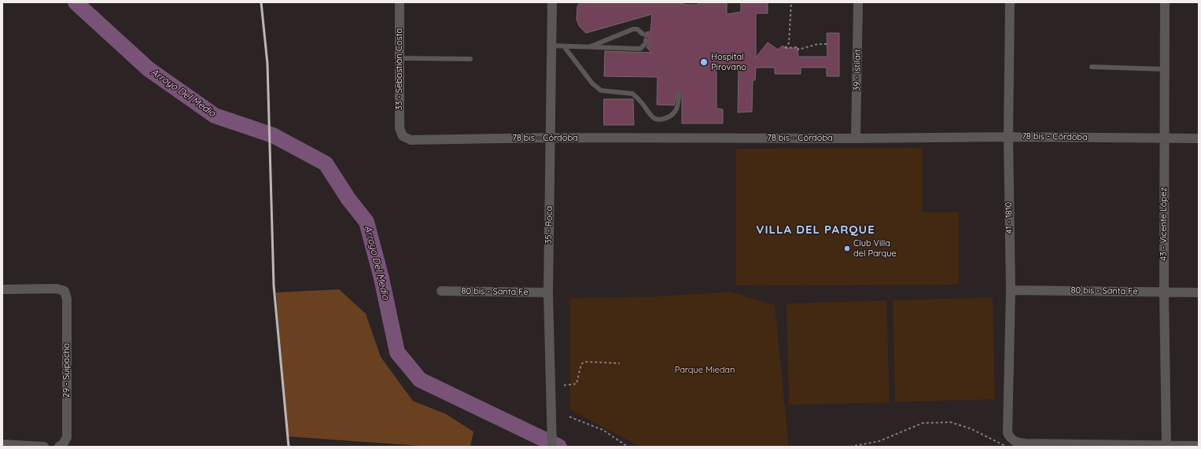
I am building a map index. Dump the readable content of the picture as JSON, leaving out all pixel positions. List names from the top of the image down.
{
  "streets": {
    "street": [
      "33 - Sebastián Costa",
      "39 - Istilart",
      "78 bis - Córdoba",
      "41 - 1810",
      "43 - Vicente López",
      "35 - Roca",
      "80 bis - Santa Fe",
      "29 - Suipacha"
    ]
  },
  "crossings": [
    ["33 - Sebastián Costa", "78 bis - Córdoba"],
    ["39 - Istilart", "78 bis - Córdoba"],
    ["78 bis - Córdoba", "41 - 1810"],
    ["78 bis - Córdoba", "43 - Vicente López"],
    ["78 bis - Córdoba", "35 - Roca"],
    ["41 - 1810", "43 - Vicente López"],
    ["41 - 1810", "80 bis - Santa Fe"],
    ["43 - Vicente López", "80 bis - Santa Fe"],
    ["35 - Roca", "80 bis - Santa Fe"]
  ],
  "districts": ["VILLA DEL PARQUE"],
  "water": ["Arroyo Del Medio"],
  "parks": ["Parque Miedan"],
  "places": ["Hospital Pirovano", "Club Villa del Parque"]
}
